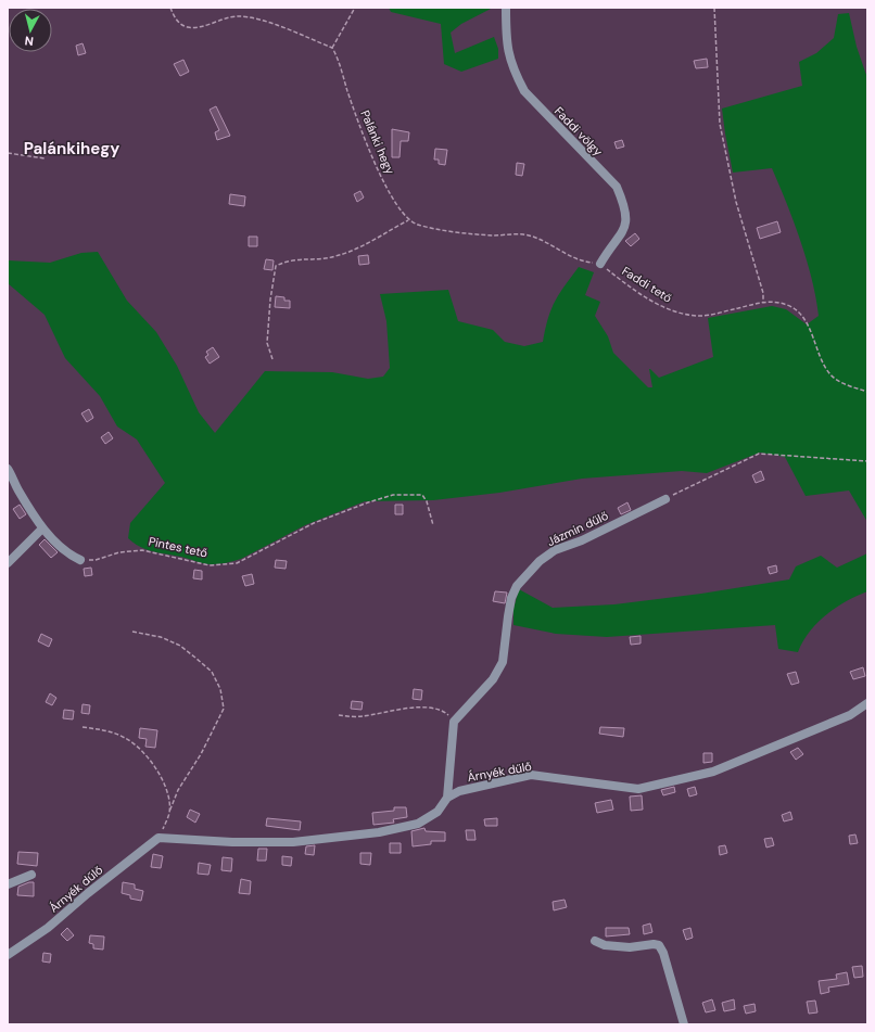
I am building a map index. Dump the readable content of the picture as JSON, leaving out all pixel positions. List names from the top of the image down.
{
  "streets": {
    "street": ["Faddi völgy", "Jázmin dűlő", "Árnyék dűlő"],
    "path": ["Palánki hegy", "Faddi tető", "Pintes tető"]
  },
  "crossings": [
    ["Faddi völgy", "Faddi tető"]
  ],
  "districts": ["Palánkihegy"],
  "north": "bottom"
}
